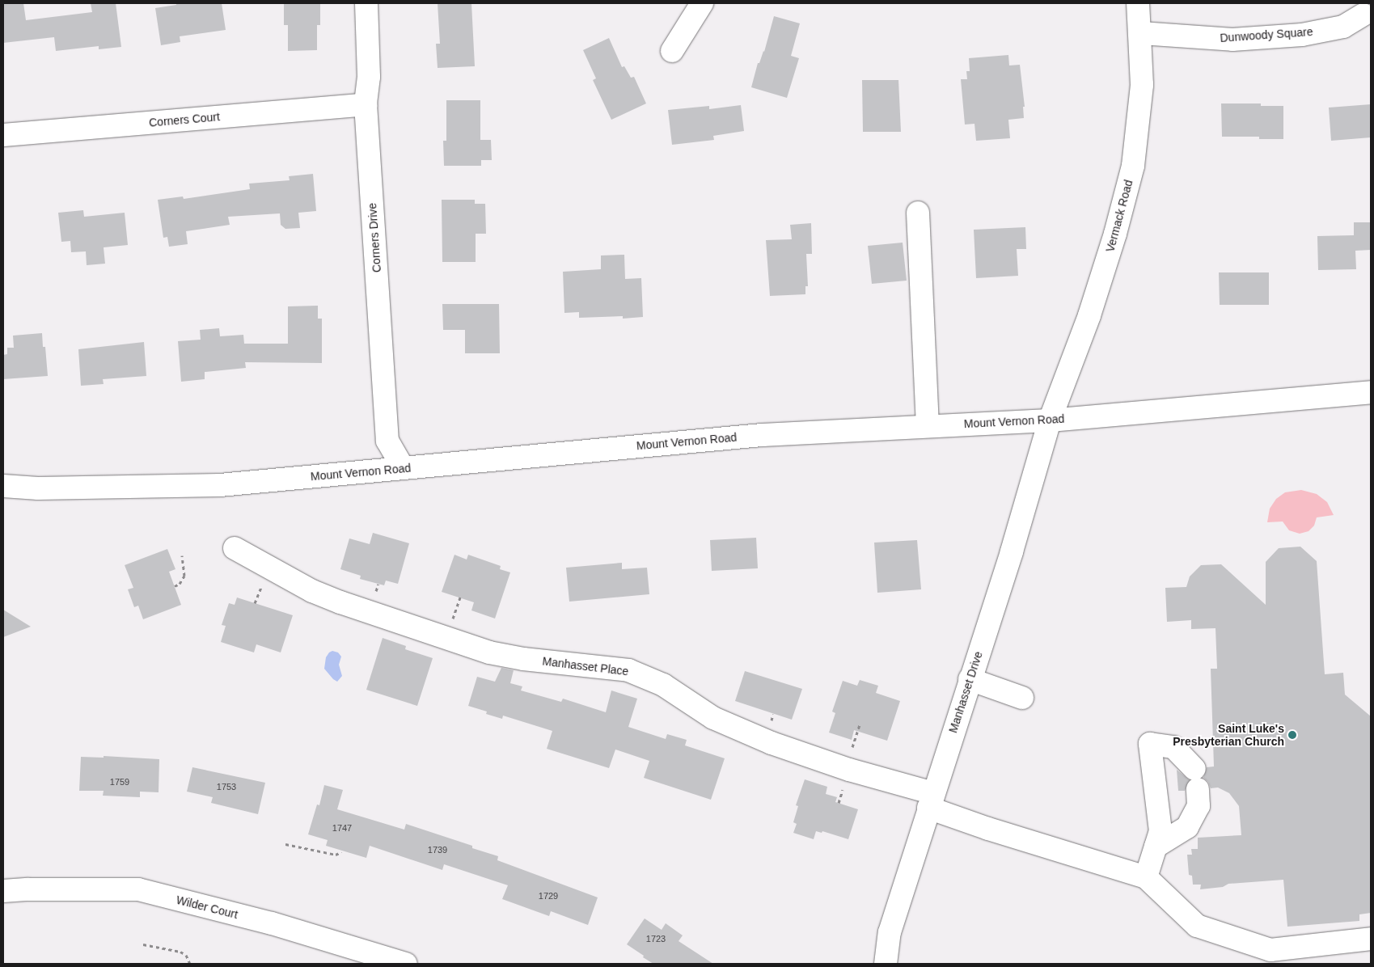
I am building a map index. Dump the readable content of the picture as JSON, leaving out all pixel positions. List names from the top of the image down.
{
  "streets": {
    "street": [
      "Dunwoody Square",
      "Corners Court",
      "Vermack Road",
      "Corners Drive",
      "Mount Vernon Road",
      "Manhasset Place",
      "Manhasset Drive",
      "Wilder Court"
    ]
  },
  "crossings": [
    ["Dunwoody Square", "Vermack Road"],
    ["Corners Court", "Corners Drive"],
    ["Vermack Road", "Mount Vernon Road"],
    ["Vermack Road", "Manhasset Drive"],
    ["Corners Drive", "Mount Vernon Road"],
    ["Mount Vernon Road", "Manhasset Drive"],
    ["Manhasset Place", "Manhasset Drive"]
  ],
  "places": ["Saint Luke's Presbyterian Church"],
  "house_numbers": [
    "1759",
    "1753",
    "1747",
    "1739",
    "1729",
    "1723"
  ]
}
